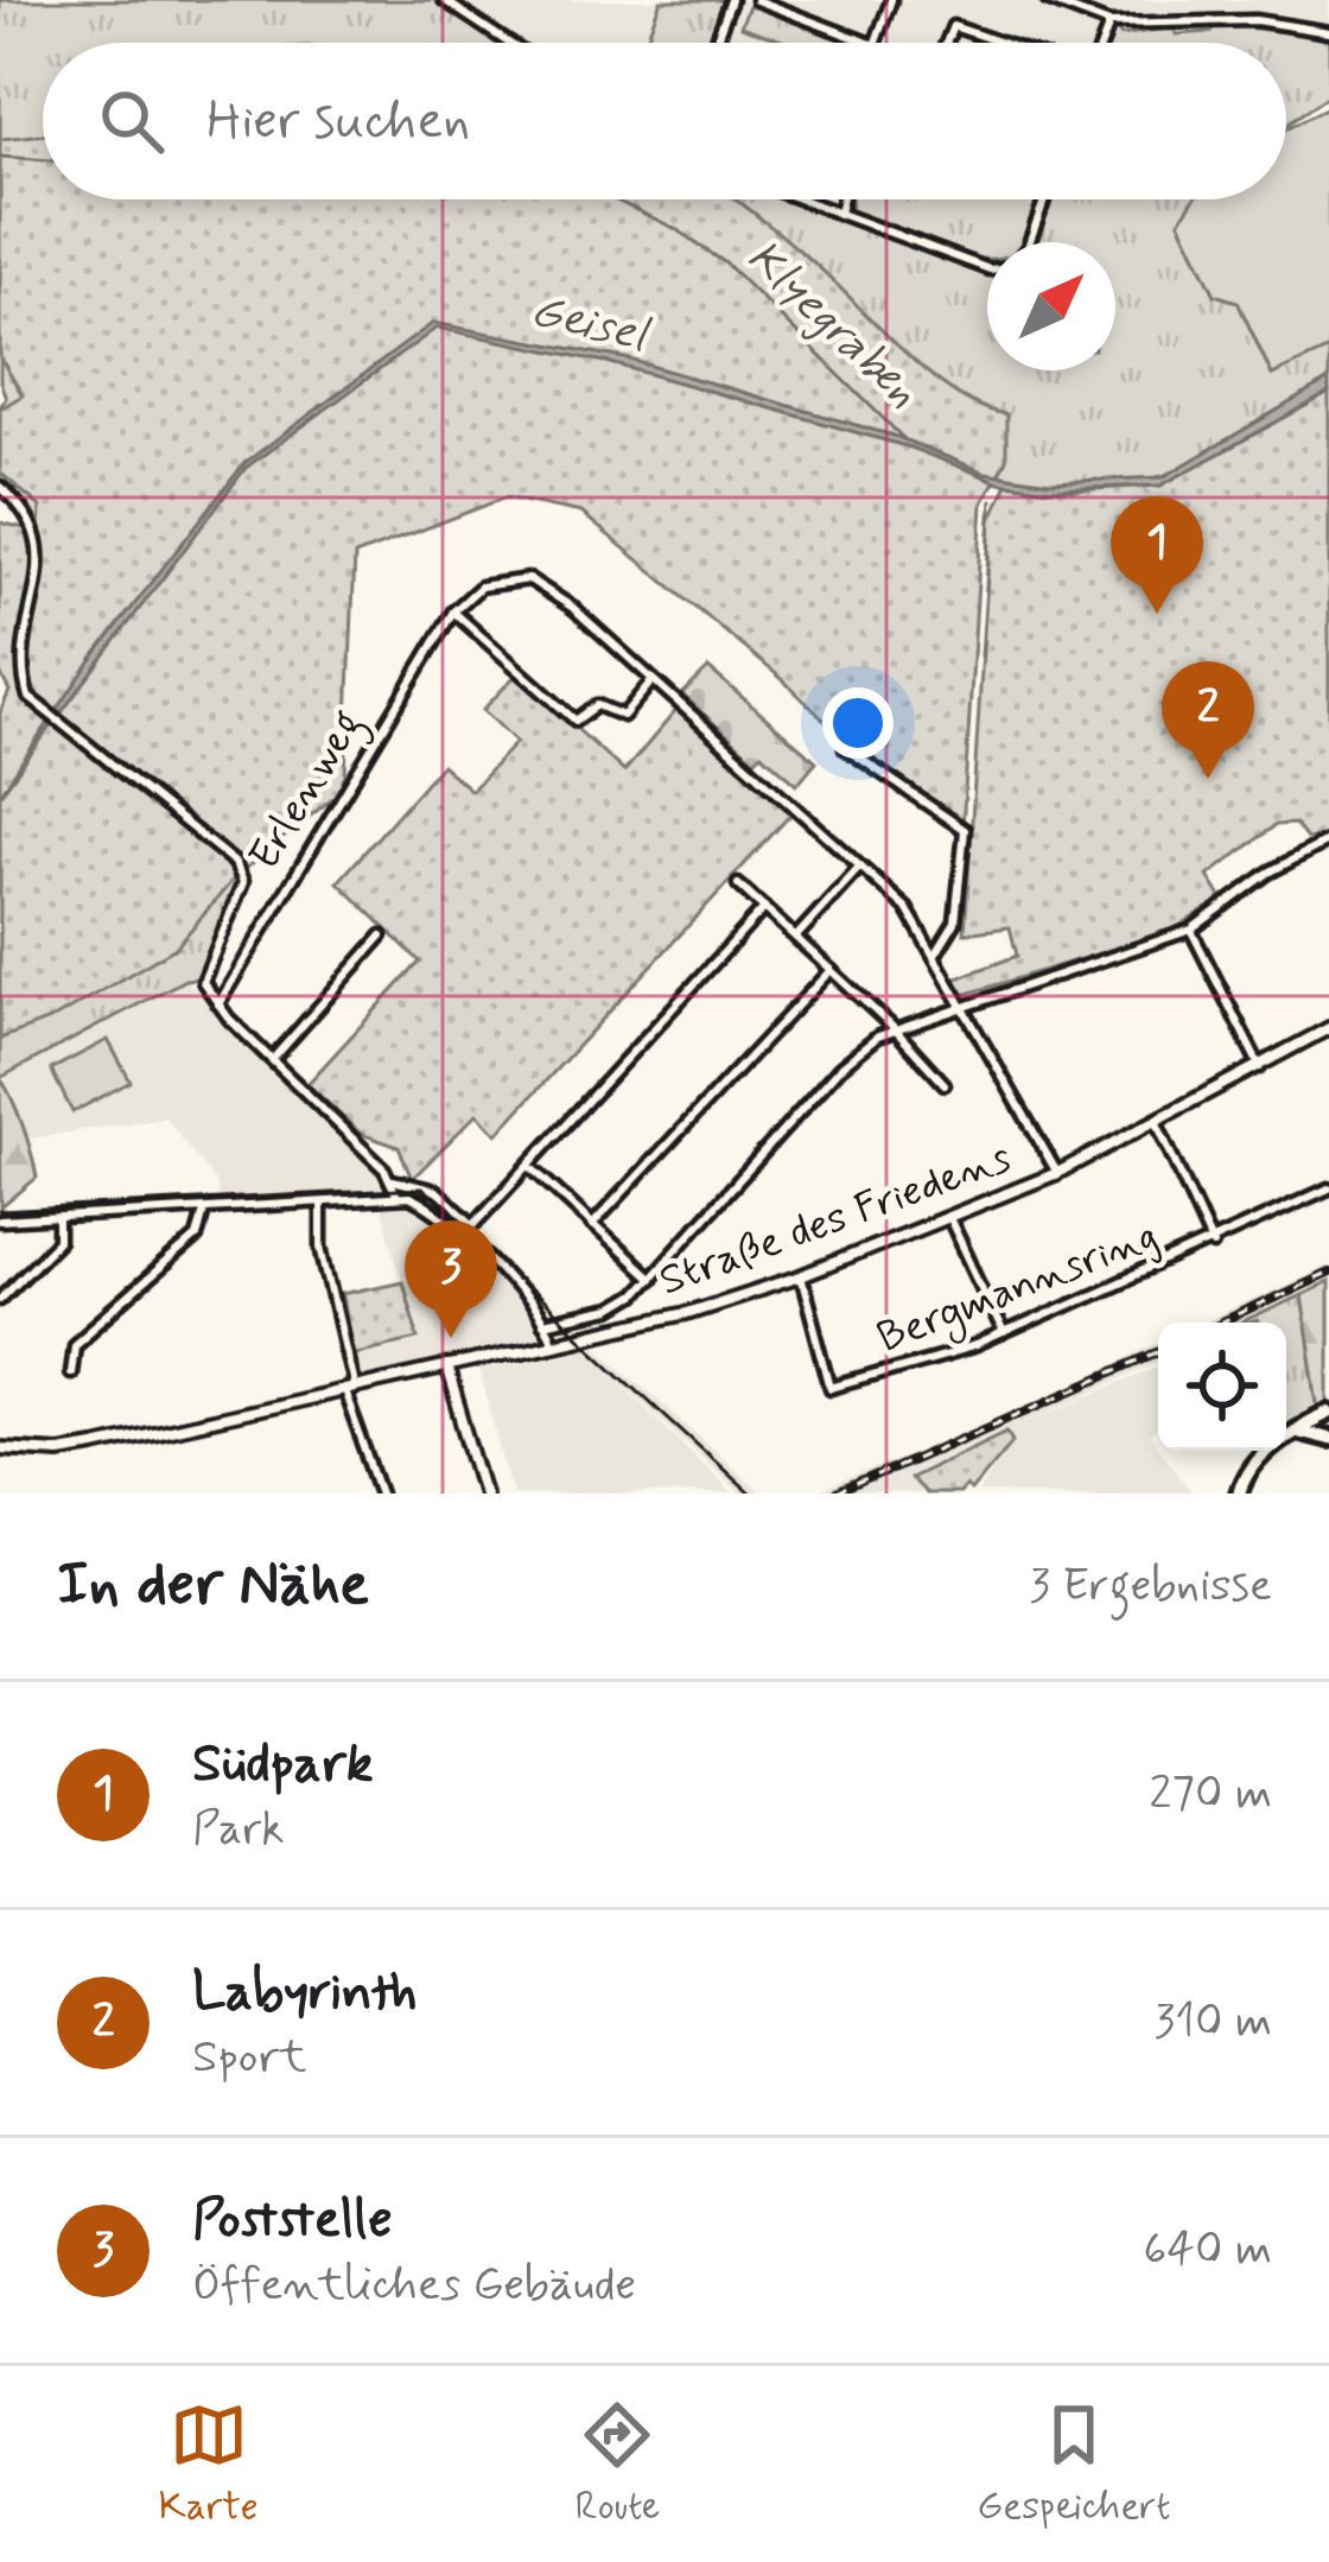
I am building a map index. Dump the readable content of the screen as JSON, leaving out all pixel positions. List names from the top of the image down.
{
  "streets": {
    "street": ["Erlenweg", "Straße des Friedens", "Bergmannsring"]
  },
  "crossings": [
    ["Straße des Friedens", "Bergmannsring"]
  ],
  "water": ["Geisel", "Klyegraben"],
  "north": "top right",
  "page": {
    "search": "Hier suchen",
    "pins": ["1", "2", "3"],
    "heading": ["In der Nähe", "3 Ergebnisse"],
    "list": [
      {
        "mark": "1",
        "name": "Südpark",
        "note": "Park",
        "value": "270 m"
      },
      {
        "mark": "2",
        "name": "Labyrinth",
        "note": "Sport",
        "value": "310 m"
      },
      {
        "mark": "3",
        "name": "Poststelle",
        "note": "Öffentliches Gebäude",
        "value": "640 m"
      }
    ],
    "nav": ["Karte", "Route", "Gespeichert"]
  }
}
